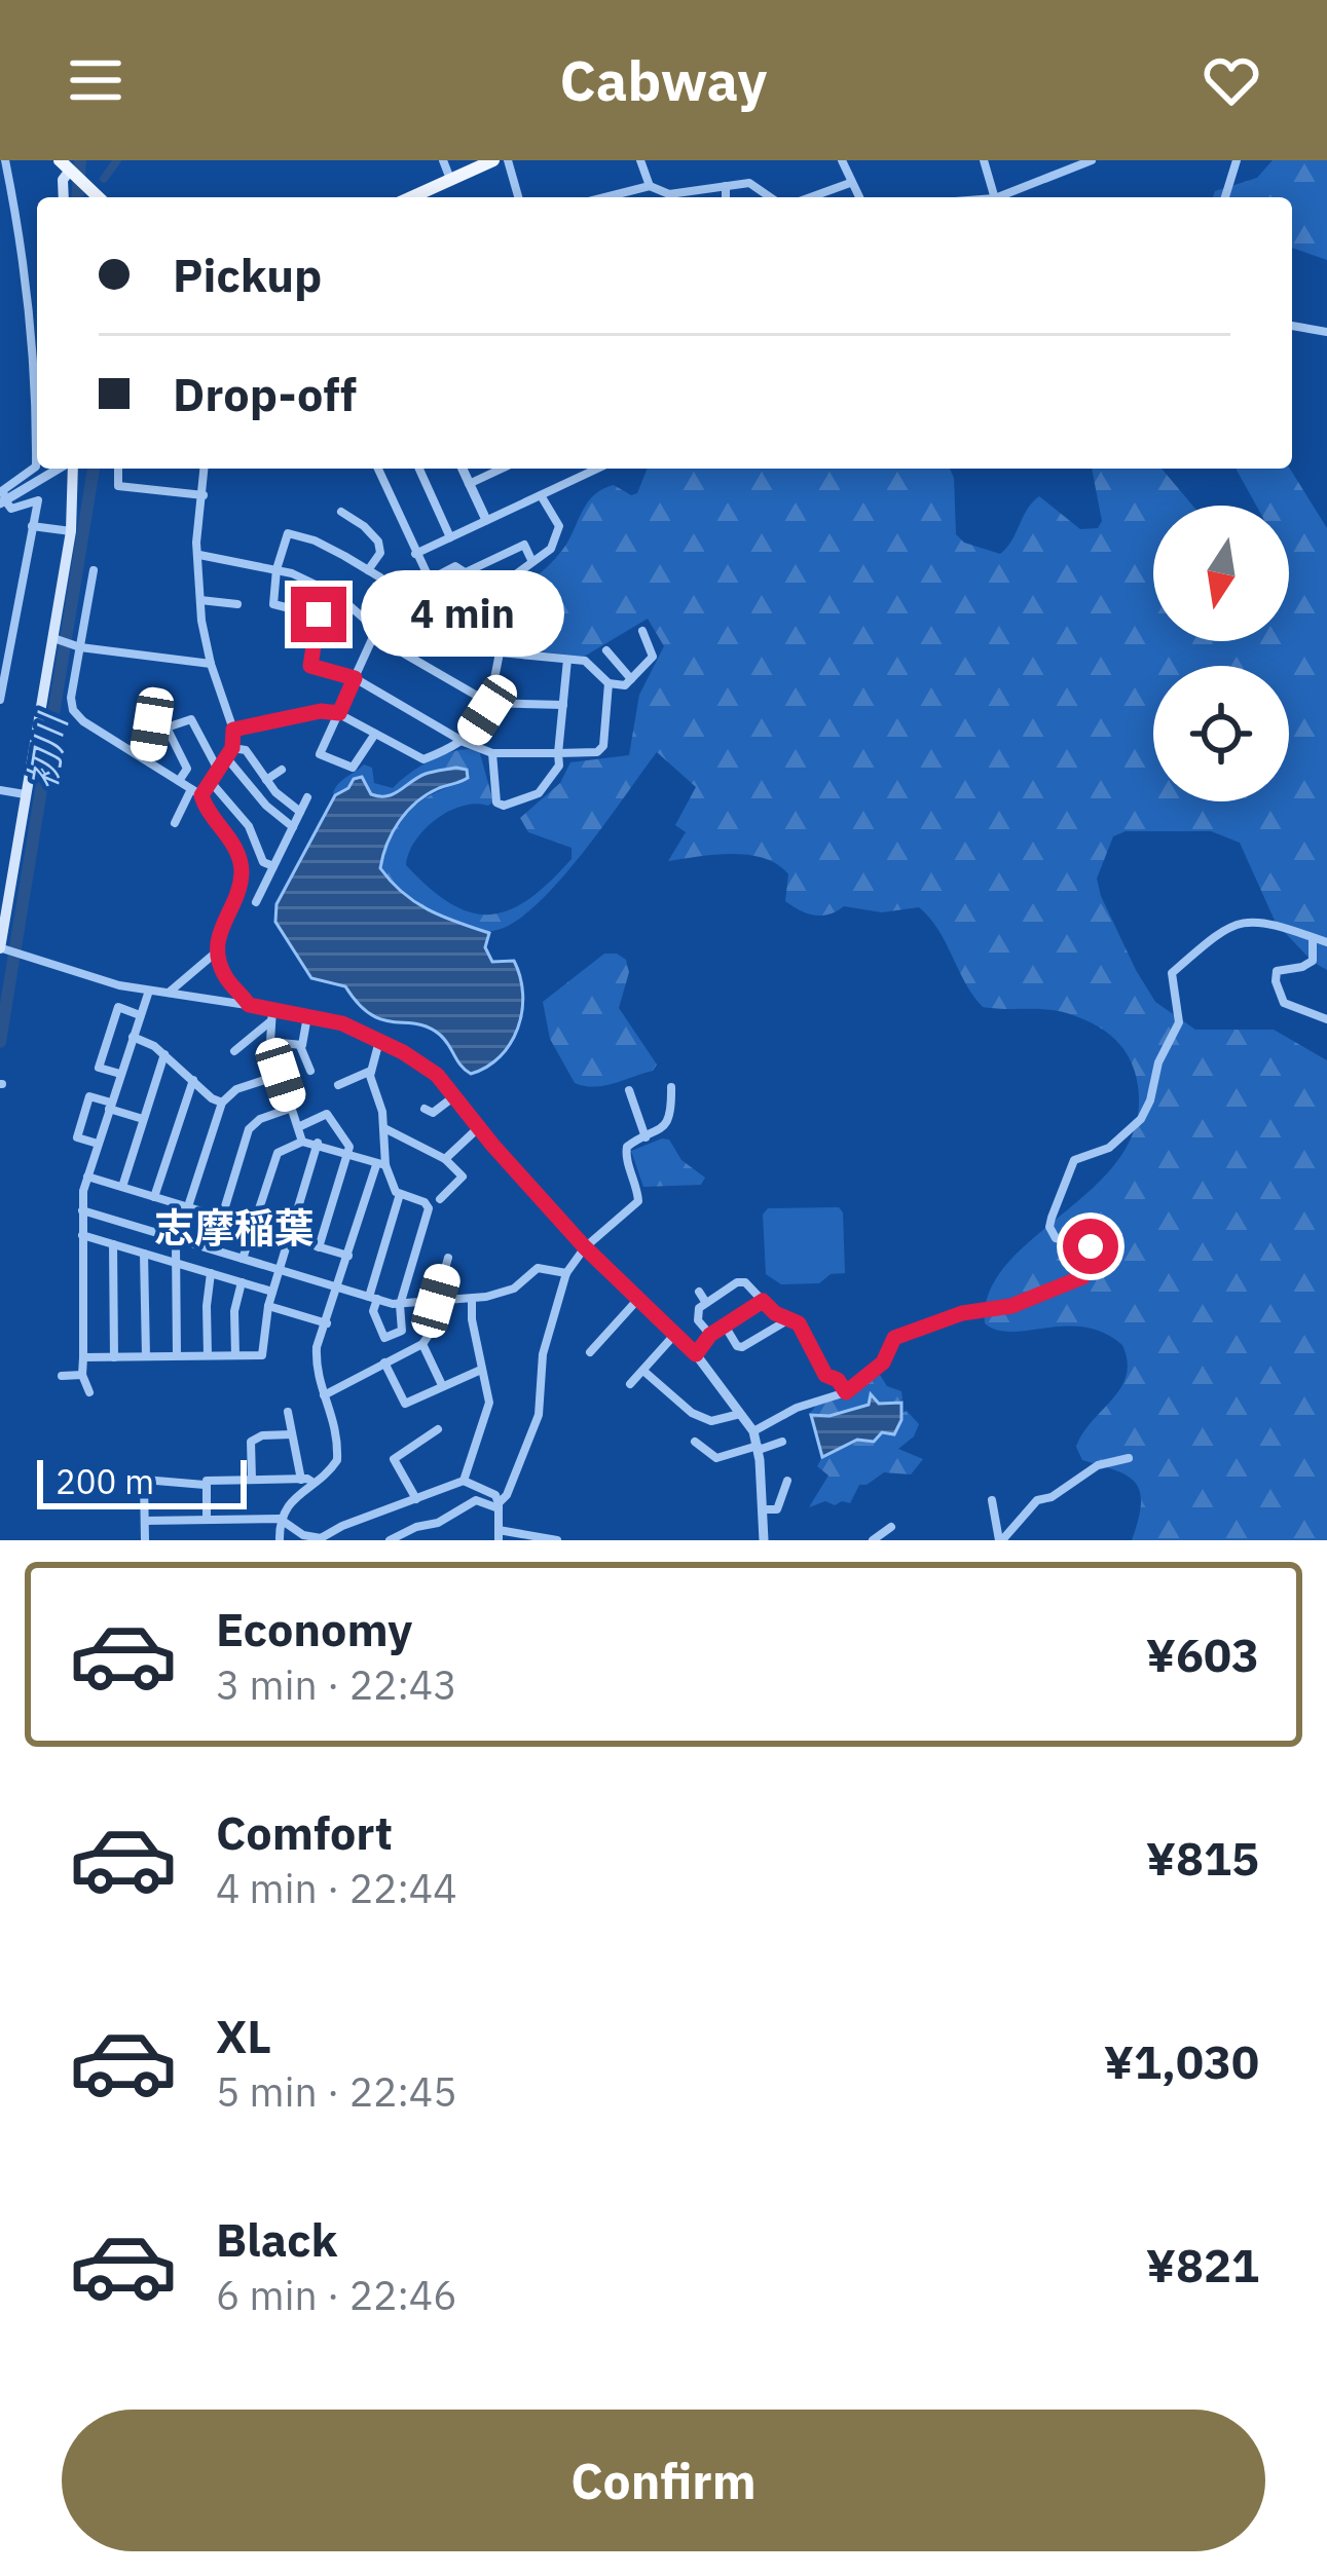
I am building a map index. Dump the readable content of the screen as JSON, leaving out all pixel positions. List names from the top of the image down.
{
  "districts": ["志摩稲葉"],
  "water": ["初川"],
  "scale_bar": "200 m",
  "north": "bottom",
  "page": {
    "header": "Cabway",
    "banner": ["Pickup", "Drop-off"],
    "bubble": "4 min",
    "scale": "200 m",
    "list": [
      {
        "name": "Economy",
        "note": "3 min · 22:43",
        "value": "¥603"
      },
      {
        "name": "Comfort",
        "note": "4 min · 22:44",
        "value": "¥815"
      },
      {
        "name": "XL",
        "note": "5 min · 22:45",
        "value": "¥1,030"
      },
      {
        "name": "Black",
        "note": "6 min · 22:46",
        "value": "¥821"
      }
    ],
    "buttons": "Confirm"
  }
}
